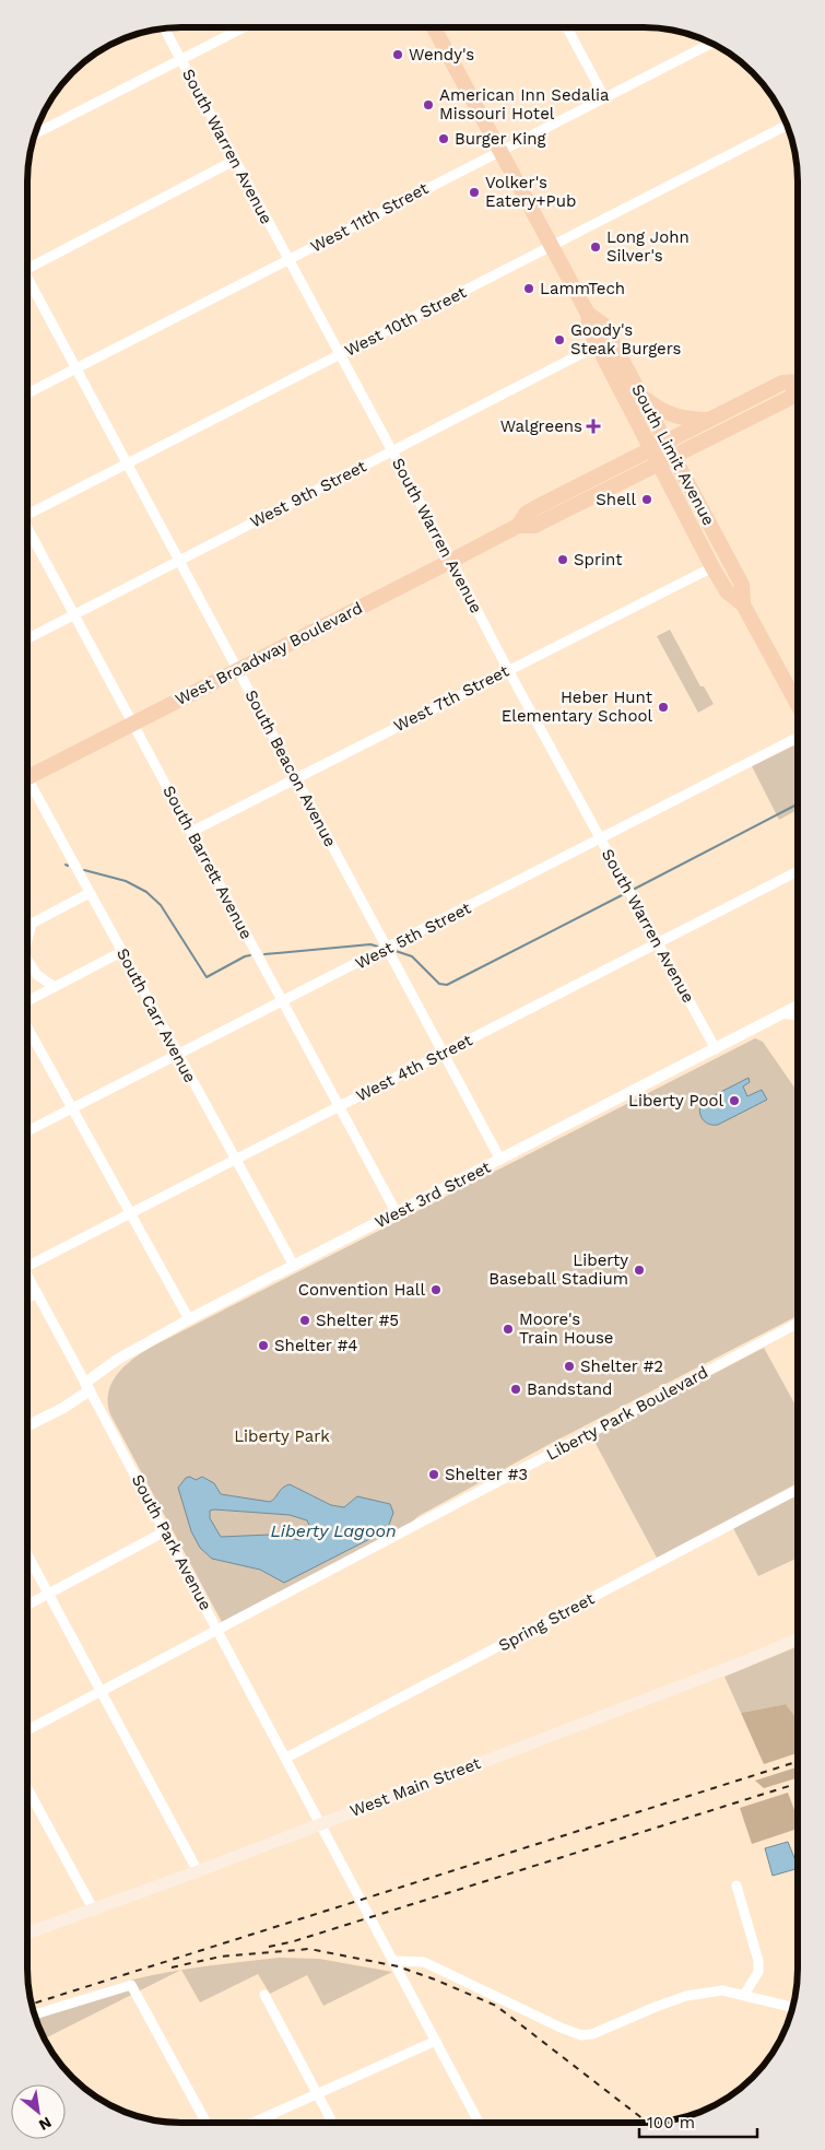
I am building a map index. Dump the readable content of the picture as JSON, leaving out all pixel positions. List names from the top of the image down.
{
  "streets": {
    "highway": ["South Limit Avenue", "West Broadway Boulevard"],
    "main road": ["West Main Street"],
    "street": [
      "South Warren Avenue",
      "West 11th Street",
      "West 10th Street",
      "West 9th Street",
      "West 7th Street",
      "South Beacon Avenue",
      "South Barrett Avenue",
      "West 5th Street",
      "South Carr Avenue",
      "West 4th Street",
      "West 3rd Street",
      "Liberty Park Boulevard",
      "South Park Avenue",
      "Spring Street"
    ]
  },
  "crossings": [
    ["South Warren Avenue", "West 11th Street"],
    ["South Warren Avenue", "West 10th Street"],
    ["South Warren Avenue", "West 9th Street"],
    ["South Warren Avenue", "West Broadway Boulevard"],
    ["South Warren Avenue", "West 7th Street"],
    ["South Warren Avenue", "West 5th Street"],
    ["South Warren Avenue", "West 4th Street"],
    ["South Warren Avenue", "West 3rd Street"],
    ["West 11th Street", "South Limit Avenue"],
    ["West 11th Street", "South Beacon Avenue"],
    ["West 10th Street", "South Limit Avenue"],
    ["West 10th Street", "South Beacon Avenue"],
    ["South Limit Avenue", "West 9th Street"],
    ["South Limit Avenue", "West Broadway Boulevard"],
    ["South Limit Avenue", "West 7th Street"],
    ["West 9th Street", "South Beacon Avenue"],
    ["West 9th Street", "South Barrett Avenue"],
    ["West Broadway Boulevard", "South Beacon Avenue"],
    ["West Broadway Boulevard", "South Barrett Avenue"],
    ["West 7th Street", "South Beacon Avenue"],
    ["West 7th Street", "South Barrett Avenue"],
    ["South Beacon Avenue", "West 5th Street"],
    ["South Beacon Avenue", "West 4th Street"],
    ["South Beacon Avenue", "West 3rd Street"],
    ["South Barrett Avenue", "West 5th Street"],
    ["South Barrett Avenue", "West 4th Street"],
    ["South Barrett Avenue", "West 3rd Street"],
    ["West 5th Street", "South Carr Avenue"],
    ["South Carr Avenue", "West 4th Street"],
    ["South Carr Avenue", "West 3rd Street"],
    ["West 3rd Street", "South Park Avenue"],
    ["Liberty Park Boulevard", "South Park Avenue"],
    ["South Park Avenue", "Spring Street"],
    ["South Park Avenue", "West Main Street"]
  ],
  "water": ["Liberty Lagoon"],
  "parks": ["Liberty Park"],
  "places": {
    "other": [
      "Wendy's",
      "American Inn Sedalia Missouri Hotel",
      "Burger King",
      "Volker's Eatery+Pub",
      "Long John Silver's",
      "LammTech",
      "Goody's Steak Burgers",
      "Shell",
      "Sprint",
      "Heber Hunt Elementary School",
      "Liberty Pool",
      "Liberty Baseball Stadium",
      "Convention Hall",
      "Shelter #5",
      "Moore's Train House",
      "Shelter #4",
      "Shelter #2",
      "Bandstand",
      "Shelter #3"
    ],
    "health": ["Walgreens"]
  },
  "scale_bar": "100 m",
  "north": "bottom right"
}
